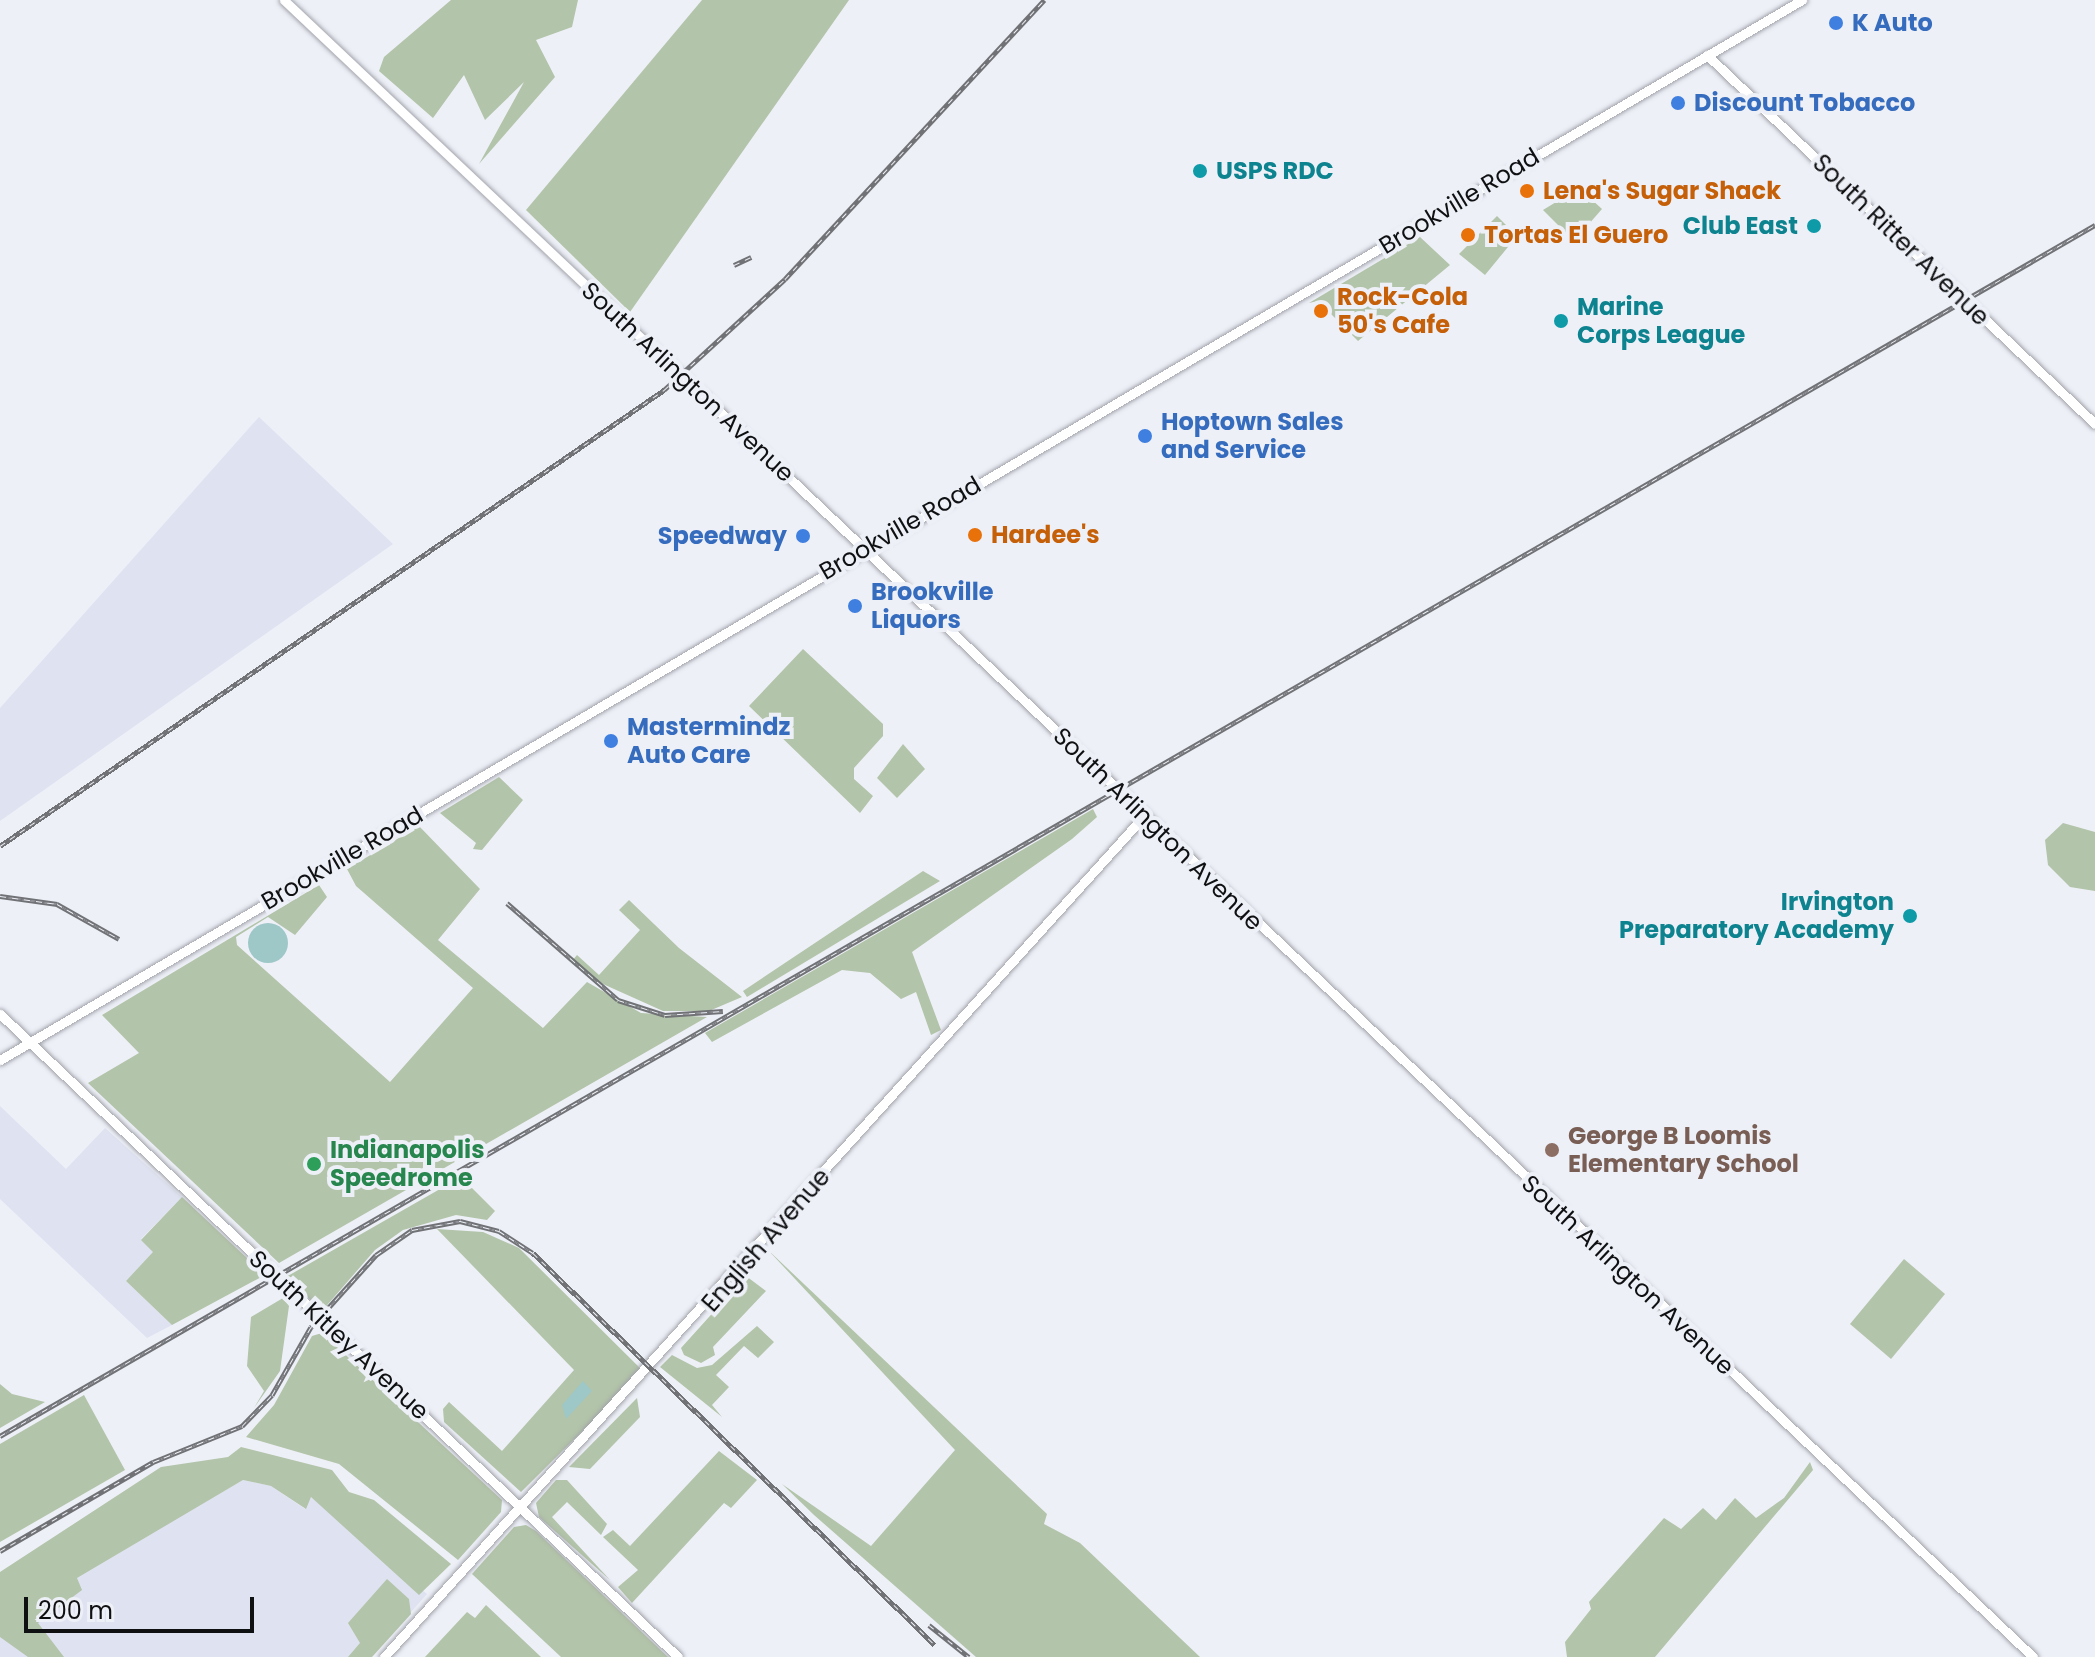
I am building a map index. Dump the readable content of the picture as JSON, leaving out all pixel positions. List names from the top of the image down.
{
  "streets": {
    "main road": [
      "Brookville Road",
      "South Ritter Avenue",
      "South Arlington Avenue",
      "English Avenue",
      "South Kitley Avenue"
    ]
  },
  "crossings": [
    ["Brookville Road", "South Ritter Avenue"],
    ["Brookville Road", "South Arlington Avenue"],
    ["Brookville Road", "South Kitley Avenue"],
    ["South Arlington Avenue", "English Avenue"],
    ["English Avenue", "South Kitley Avenue"]
  ],
  "places": [
    "K Auto",
    "Discount Tobacco",
    "USPS RDC",
    "Lena's Sugar Shack",
    "Club East",
    "Tortas El Guero",
    "Rock-Cola 50's Cafe",
    "Marine Corps League",
    "Hoptown Sales and Service",
    "Hardee's",
    "Speedway",
    "Brookville Liquors",
    "Mastermindz Auto Care",
    "Irvington Preparatory Academy",
    "George B Loomis Elementary School",
    "Indianapolis Speedrome"
  ],
  "scale_bar": "200 m"
}
